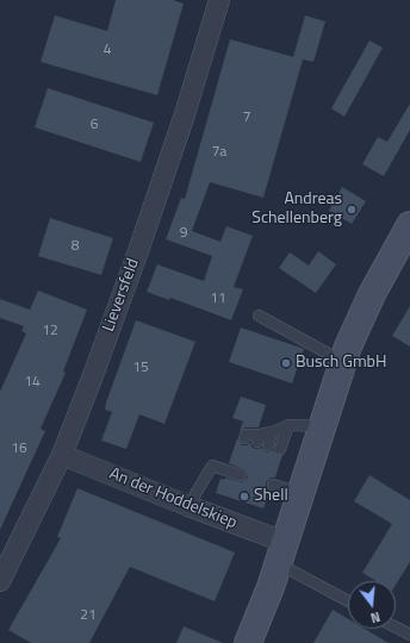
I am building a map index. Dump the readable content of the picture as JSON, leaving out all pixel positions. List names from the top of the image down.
{
  "streets": {
    "street": ["Lieversfeld", "An der Hoddelskiep"]
  },
  "crossings": [
    ["Lieversfeld", "An der Hoddelskiep"]
  ],
  "places": ["Andreas Schellenberg", "Busch GmbH", "Shell"],
  "house_numbers": [
    "4",
    "7",
    "6",
    "7a",
    "9",
    "8",
    "11",
    "12",
    "15",
    "14",
    "16",
    "21"
  ],
  "north": "bottom"
}
